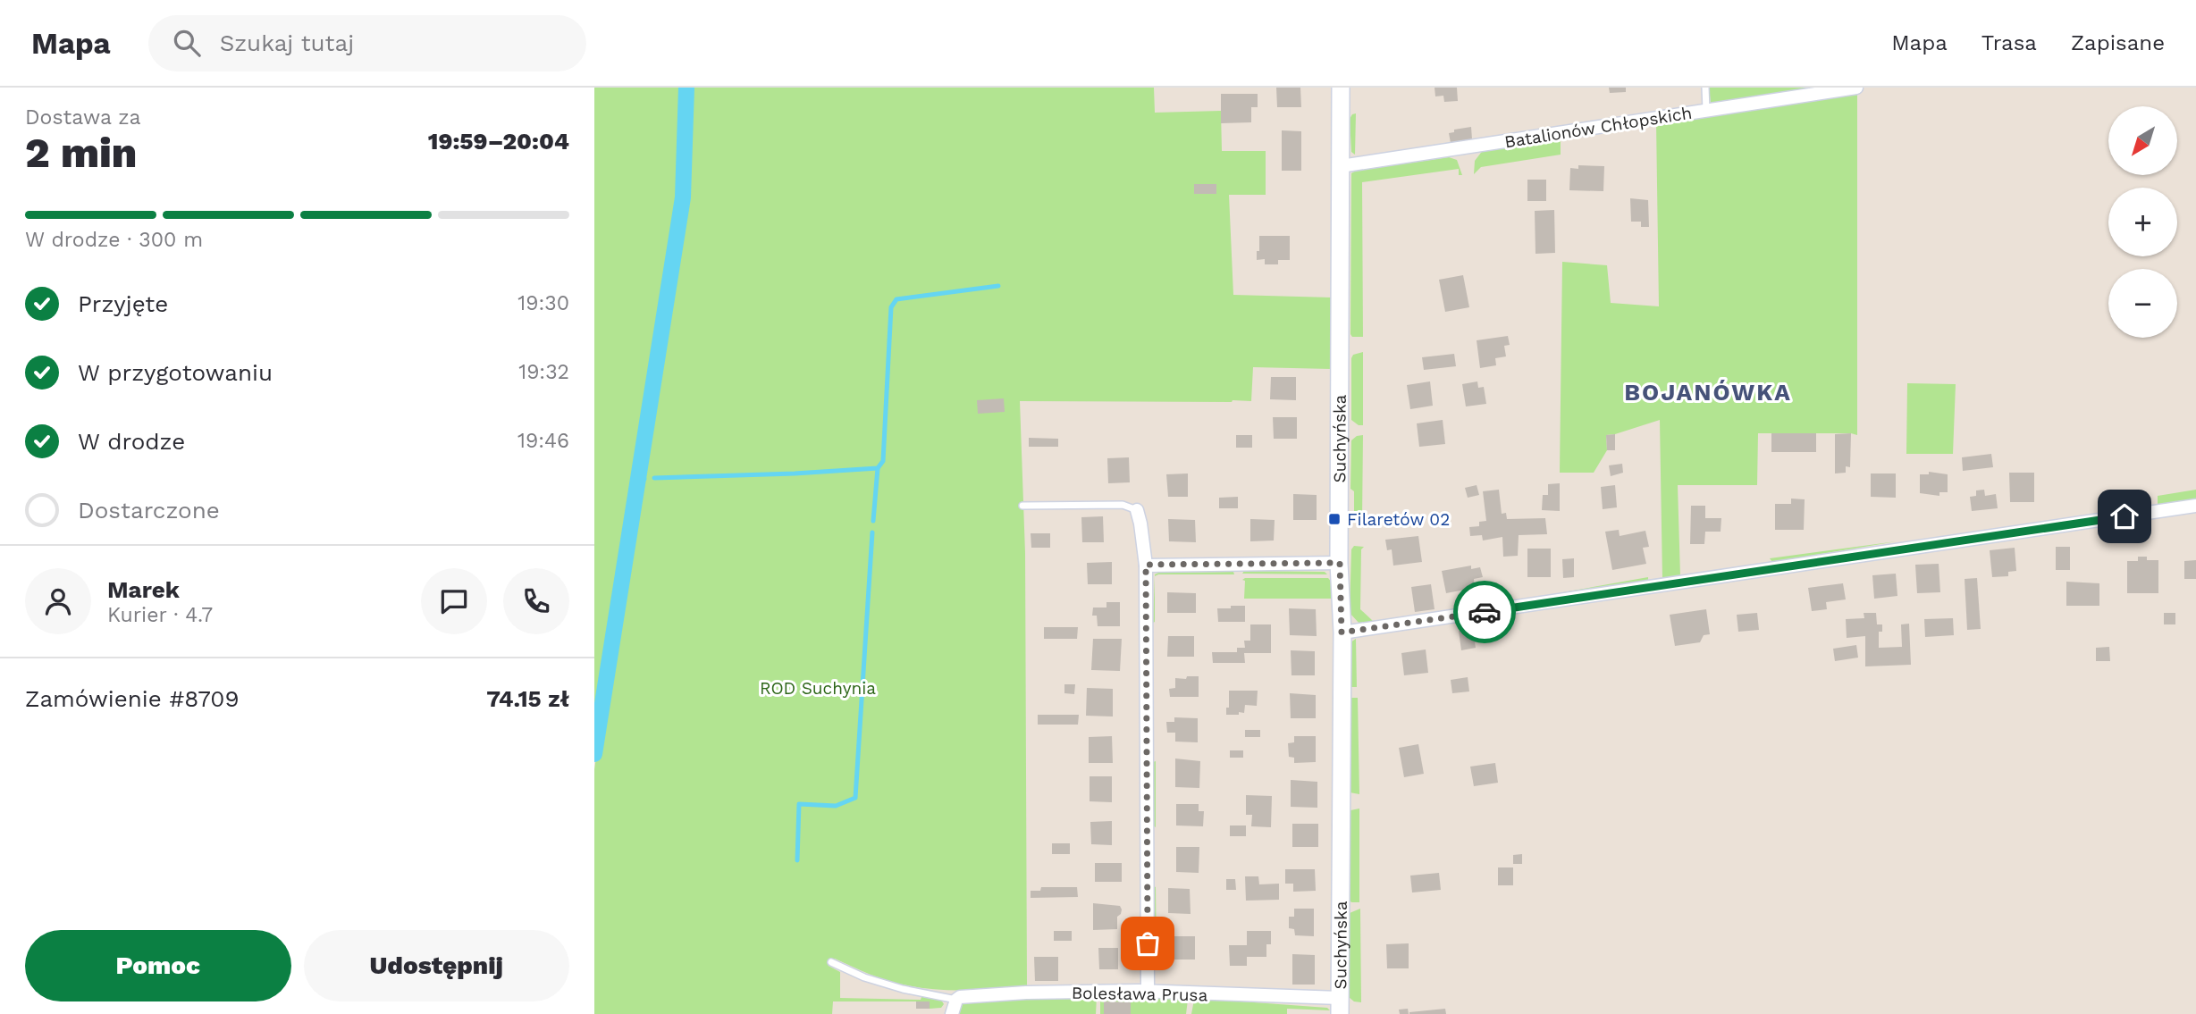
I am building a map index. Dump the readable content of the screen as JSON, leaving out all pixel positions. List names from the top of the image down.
{
  "streets": {
    "street": ["Batalionów Chłopskich", "Suchyńska", "Bolesława Prusa"]
  },
  "crossings": [
    ["Batalionów Chłopskich", "Suchyńska"],
    ["Suchyńska", "Bolesława Prusa"]
  ],
  "districts": ["BOJANÓWKA"],
  "parks": ["ROD Suchynia"],
  "places": {
    "transit": ["Filaretów 02"]
  },
  "north": "bottom left",
  "page": {
    "header": "Mapa",
    "search": "Szukaj tutaj",
    "nav": ["Mapa", "Trasa", "Zapisane"],
    "heading": ["2 min", "Dostawa za", "19:59–20:04"],
    "panel": [
      "Marek",
      "Kurier · 4.7",
      "Zamówienie #8709",
      "74.15 zł"
    ],
    "map_buttons": ["+", "−"],
    "bar": "W drodze · 300 m",
    "list": [
      ["Przyjęte", "19:30"],
      ["W przygotowaniu", "19:32"],
      ["W drodze", "19:46"],
      "Dostarczone"
    ],
    "buttons": ["Pomoc", "Udostępnij"]
  }
}
